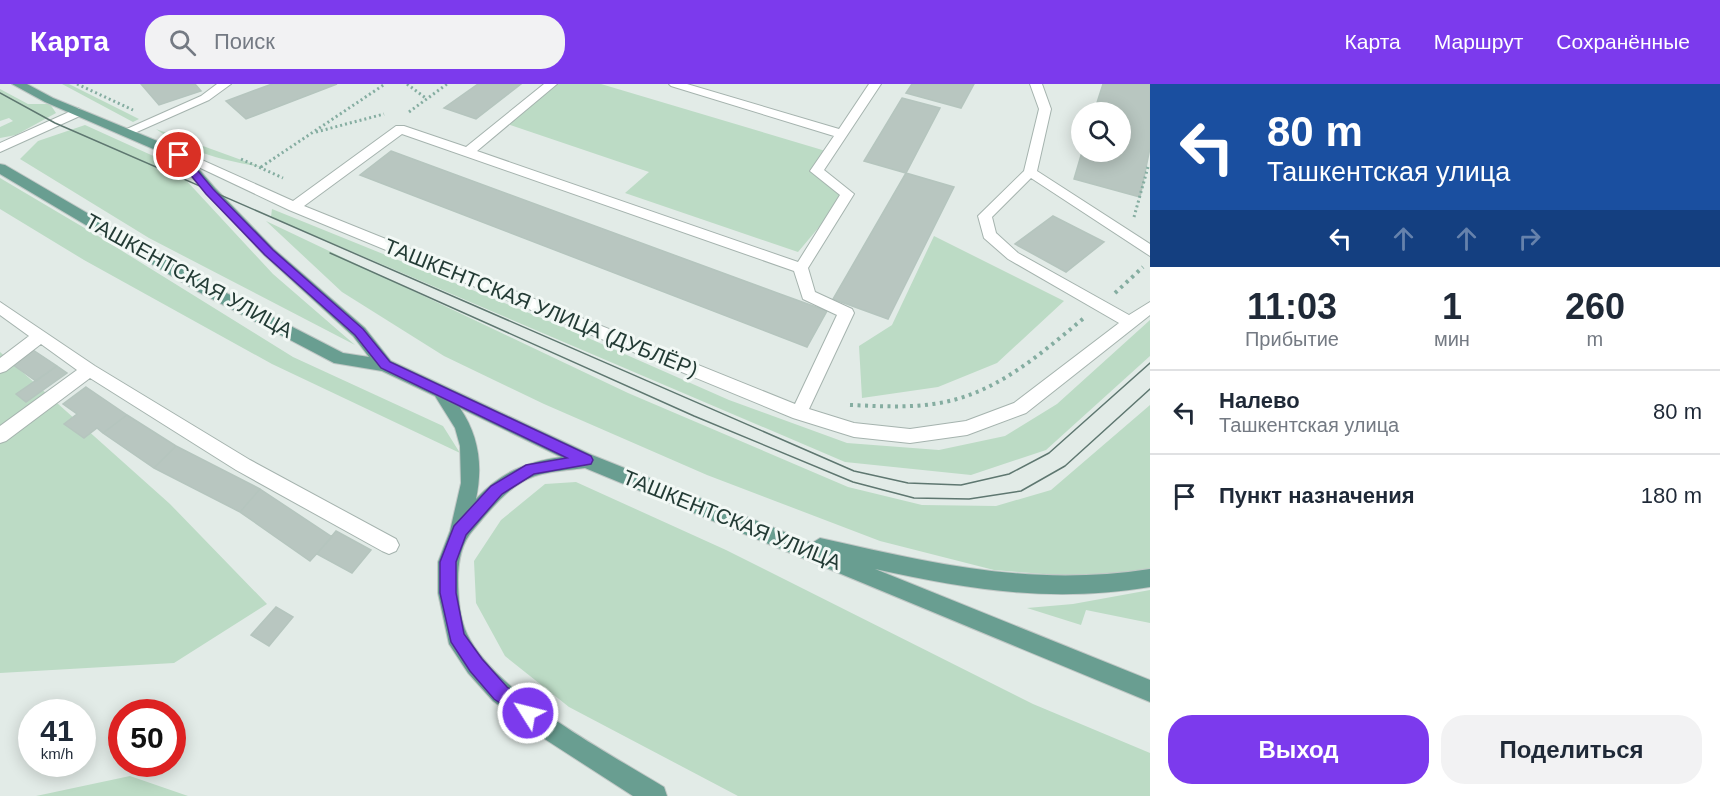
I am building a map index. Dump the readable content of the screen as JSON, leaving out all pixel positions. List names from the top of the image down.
{
  "streets": {
    "main road": ["ТАШКЕНТСКАЯ УЛИЦА"],
    "street": ["ТАШКЕНТСКАЯ УЛИЦА (ДУБЛЁР)"]
  },
  "crossings": [
    ["ТАШКЕНТСКАЯ УЛИЦА", "ТАШКЕНТСКАЯ УЛИЦА (ДУБЛЁР)"]
  ],
  "page": {
    "header": "Карта",
    "search": "Поиск",
    "nav": ["Карта", "Маршрут", "Сохранённые"],
    "turn": ["80 m", "Ташкентская улица"],
    "eta": [
      "11:03",
      "Прибытие",
      "1",
      "мин",
      "260",
      "m"
    ],
    "list": [
      {
        "name": "Налево",
        "note": "Ташкентская улица",
        "value": "80 m"
      },
      {
        "name": "Пункт назначения",
        "value": "180 m"
      }
    ],
    "speed": "41 km/h",
    "limit": "50",
    "buttons": ["Выход", "Поделиться"]
  }
}
